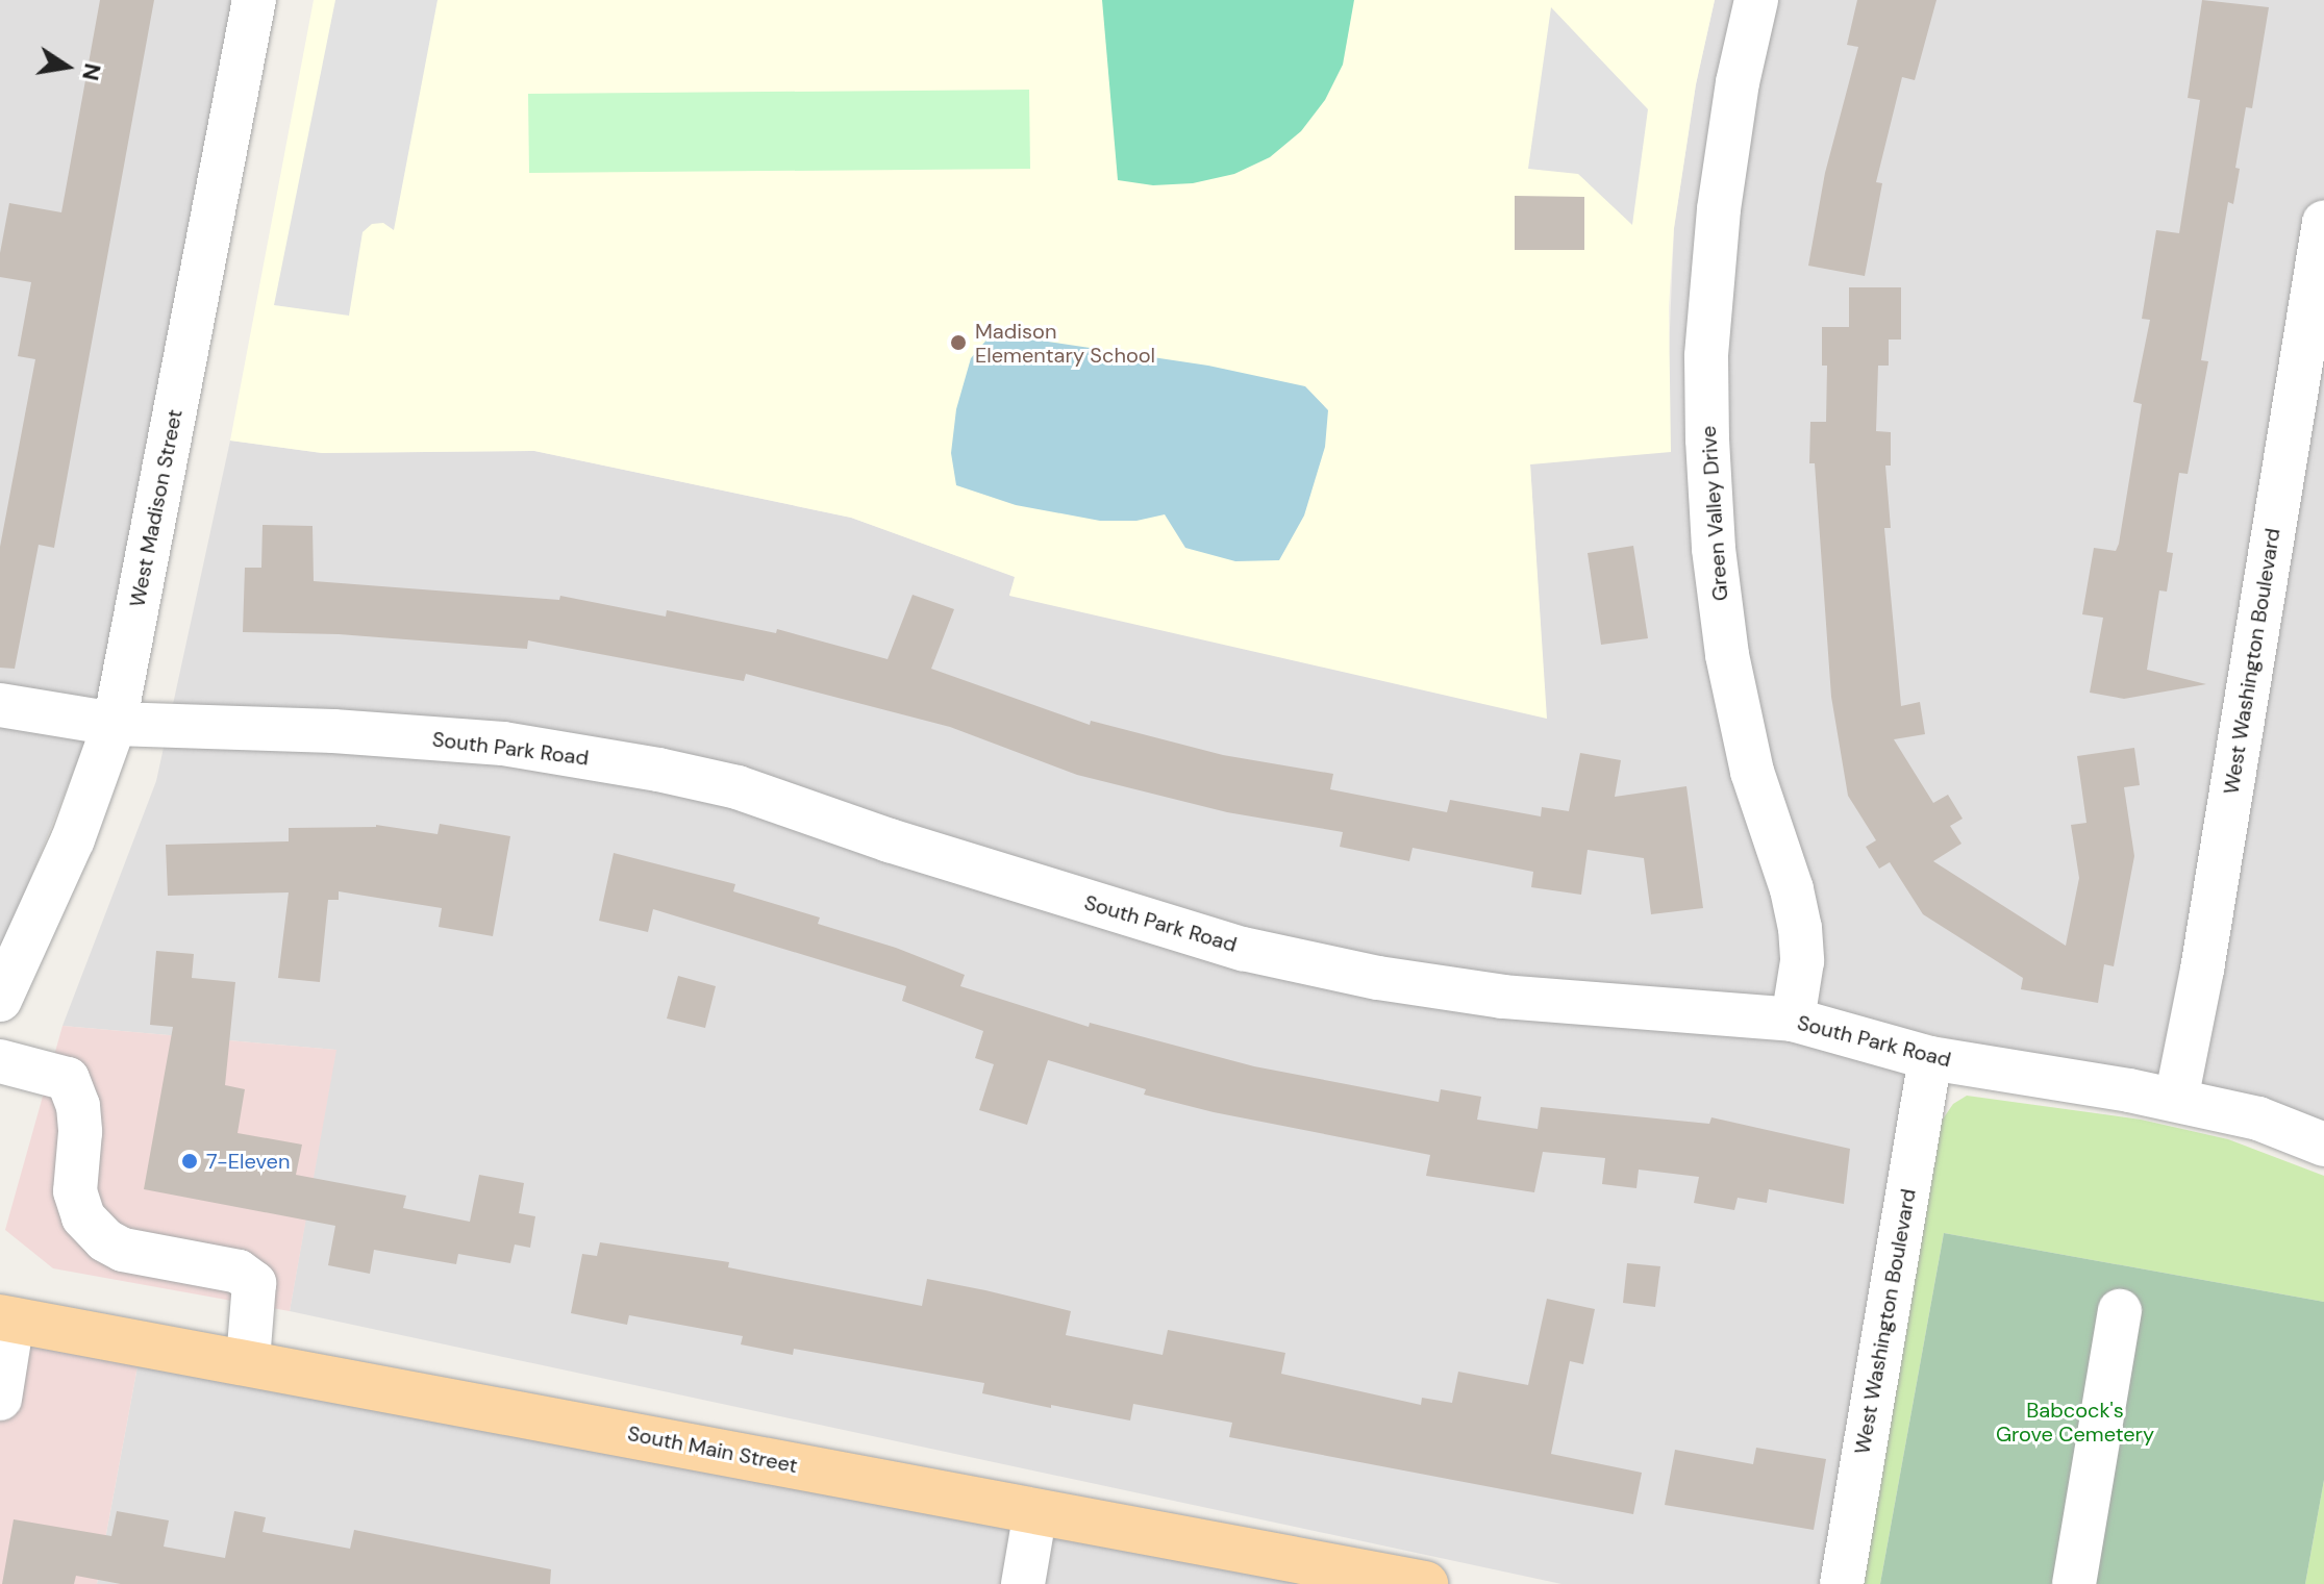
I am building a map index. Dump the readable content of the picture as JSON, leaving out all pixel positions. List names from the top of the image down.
{
  "streets": {
    "main road": ["South Main Street"],
    "street": [
      "West Madison Street",
      "Green Valley Drive",
      "West Washington Boulevard",
      "South Park Road"
    ]
  },
  "crossings": [
    ["West Madison Street", "South Park Road"],
    ["Green Valley Drive", "South Park Road"],
    ["West Washington Boulevard", "South Park Road"]
  ],
  "parks": ["Babcock's Grove Cemetery"],
  "places": ["Madison Elementary School", "7-Eleven"],
  "north": "right"
}
